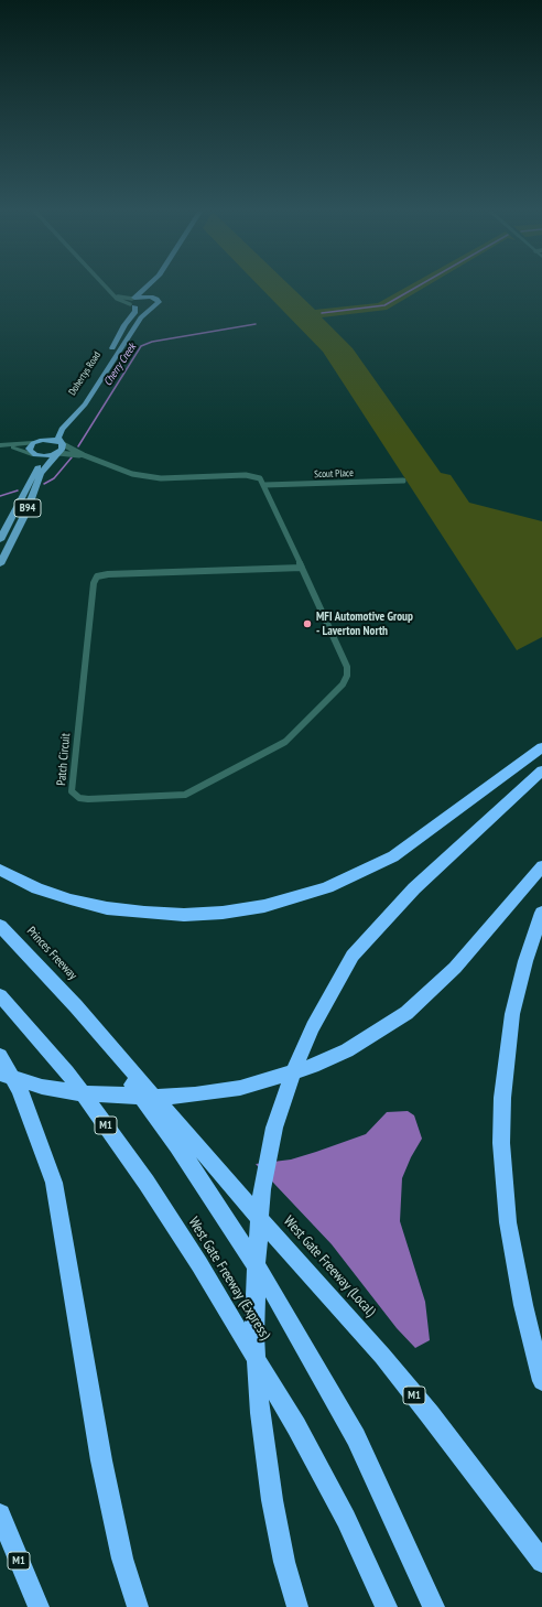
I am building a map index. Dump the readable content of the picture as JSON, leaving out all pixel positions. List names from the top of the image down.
{
  "streets": {
    "highway": [
      "Princes Freeway",
      "M1",
      "West Gate Freeway (Local)",
      "West Gate Freeway (Express)"
    ],
    "main road": ["Dohertys Road", "B94"],
    "street": ["Scout Place", "Patch Circuit"]
  },
  "crossings": [
    ["Dohertys Road", "B94"],
    ["Scout Place", "Patch Circuit"],
    ["Princes Freeway", "M1"],
    ["Princes Freeway", "West Gate Freeway (Local)"],
    ["M1", "West Gate Freeway (Local)"]
  ],
  "water": ["Cherry Creek"],
  "places": ["MFI Automotive Group - Laverton North"]
}
